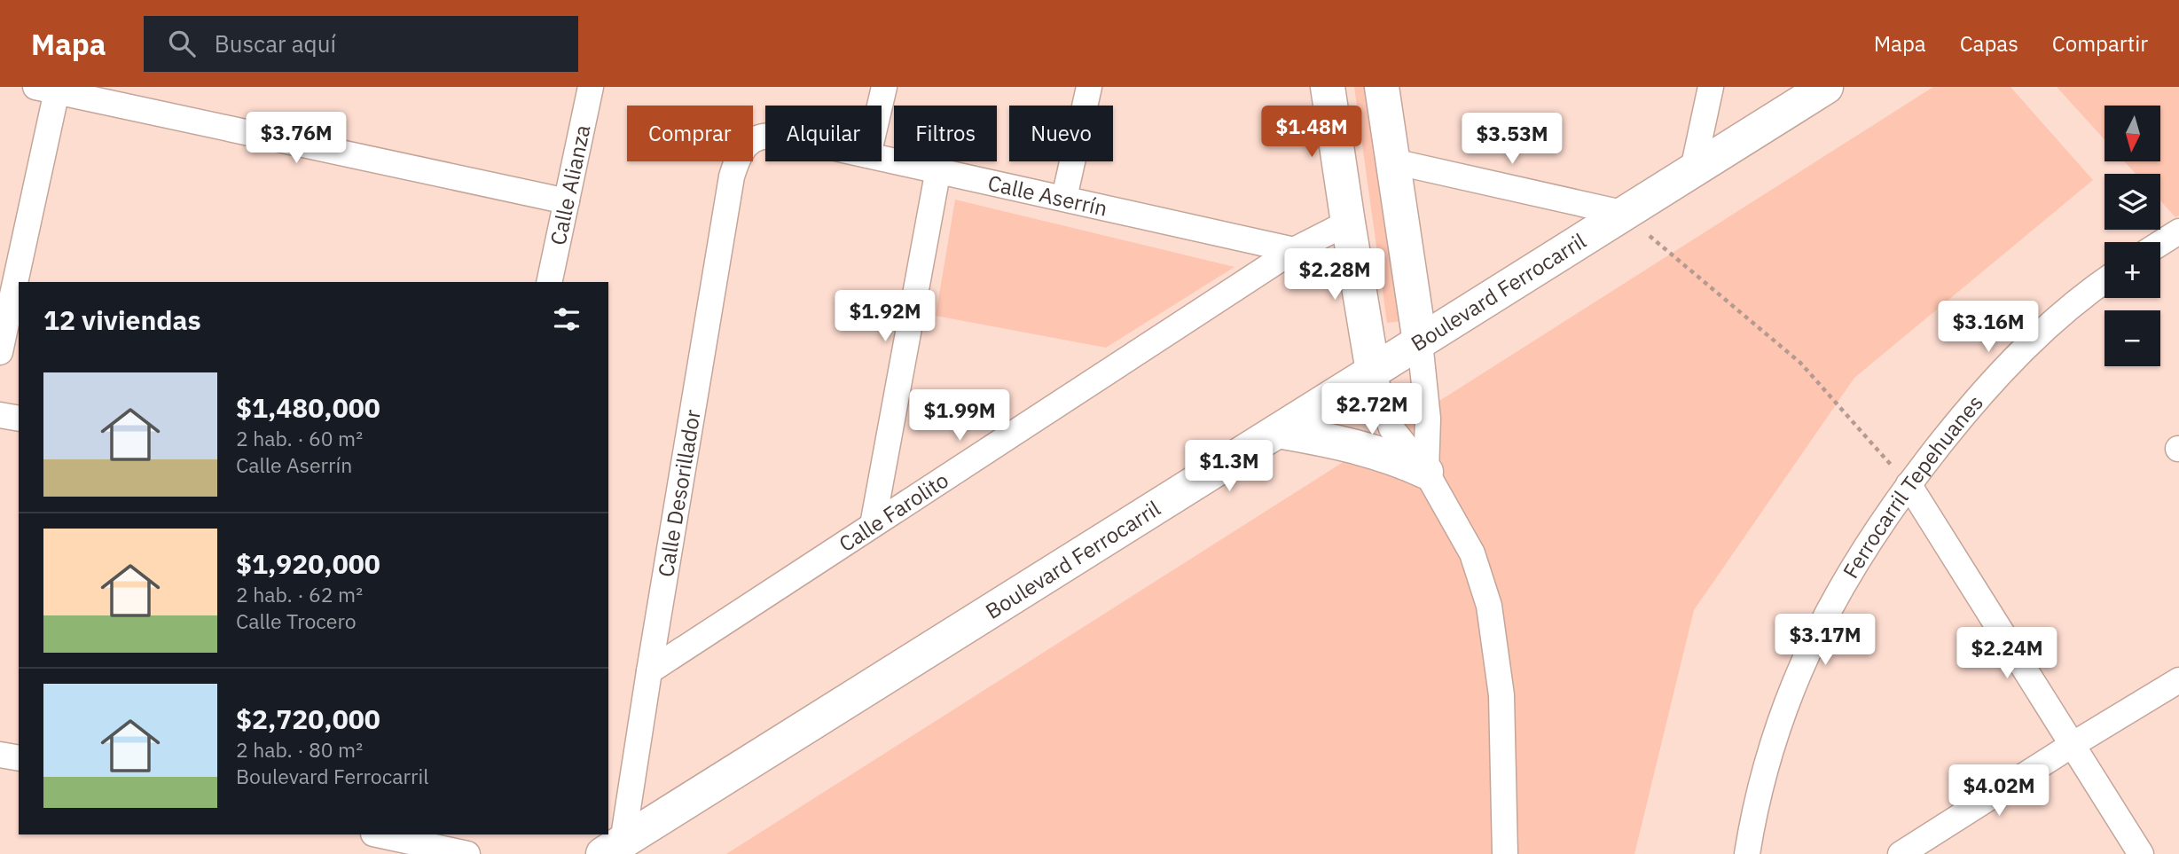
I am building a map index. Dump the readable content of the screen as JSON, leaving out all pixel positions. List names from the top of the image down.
{
  "streets": {
    "main road": ["Boulevard Ferrocarril"],
    "street": [
      "Calle Alianza",
      "Calle Aserrín",
      "Ferrocarril Tepehuanes",
      "Calle Desorillador",
      "Calle Farolito"
    ]
  },
  "crossings": [
    ["Calle Aserrín", "Calle Farolito"],
    ["Boulevard Ferrocarril", "Calle Desorillador"],
    ["Calle Desorillador", "Calle Farolito"]
  ],
  "north": "bottom",
  "page": {
    "header": "Mapa",
    "search": "Buscar aquí",
    "nav": ["Mapa", "Capas", "Compartir"],
    "map_buttons": ["+", "−"],
    "price": [
      "$1.48M",
      "$3.76M",
      "$3.53M",
      "$2.28M",
      "$1.92M",
      "$3.16M",
      "$2.72M",
      "$1.99M",
      "$1.3M",
      "$3.17M",
      "$2.24M",
      "$4.02M"
    ],
    "chip": [
      "Comprar",
      "Alquilar",
      "Filtros",
      "Nuevo"
    ],
    "heading": "12 viviendas",
    "list": [
      {
        "name": "$1,480,000",
        "note": "2 hab. · 60 m² · Calle Aserrín"
      },
      {
        "name": "$1,920,000",
        "note": "2 hab. · 62 m² · Calle Trocero"
      },
      {
        "name": "$2,720,000",
        "note": "2 hab. · 80 m² · Boulevard Ferrocarril"
      }
    ]
  }
}
